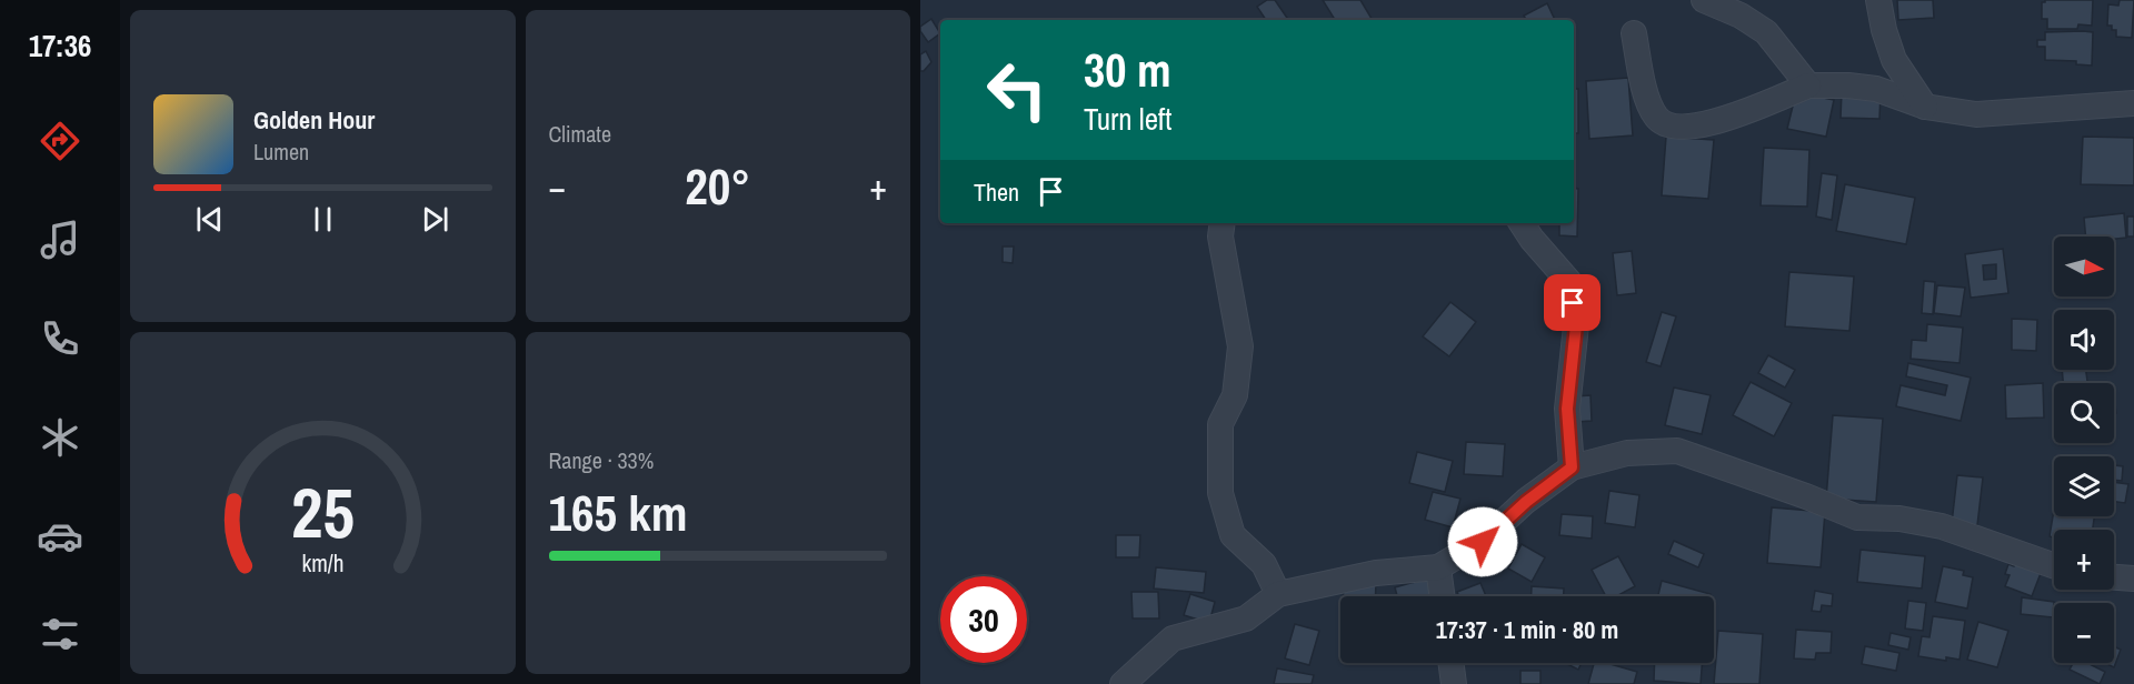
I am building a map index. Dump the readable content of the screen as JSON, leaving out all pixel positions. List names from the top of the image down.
{
  "north": "right",
  "page": {
    "tabs": "17:36",
    "tile": [
      "Climate",
      ["Range · 33%", "165 km"]
    ],
    "turn": ["30 m", "Turn left"],
    "song": ["Golden Hour", "Lumen"],
    "heat": ["−", "20°", "+"],
    "then": "Then",
    "map_buttons": ["+", "−"],
    "limit": "30",
    "trip": "17:37 · 1 min · 80 m",
    "gauge": ["25", "km/h"]
  }
}
